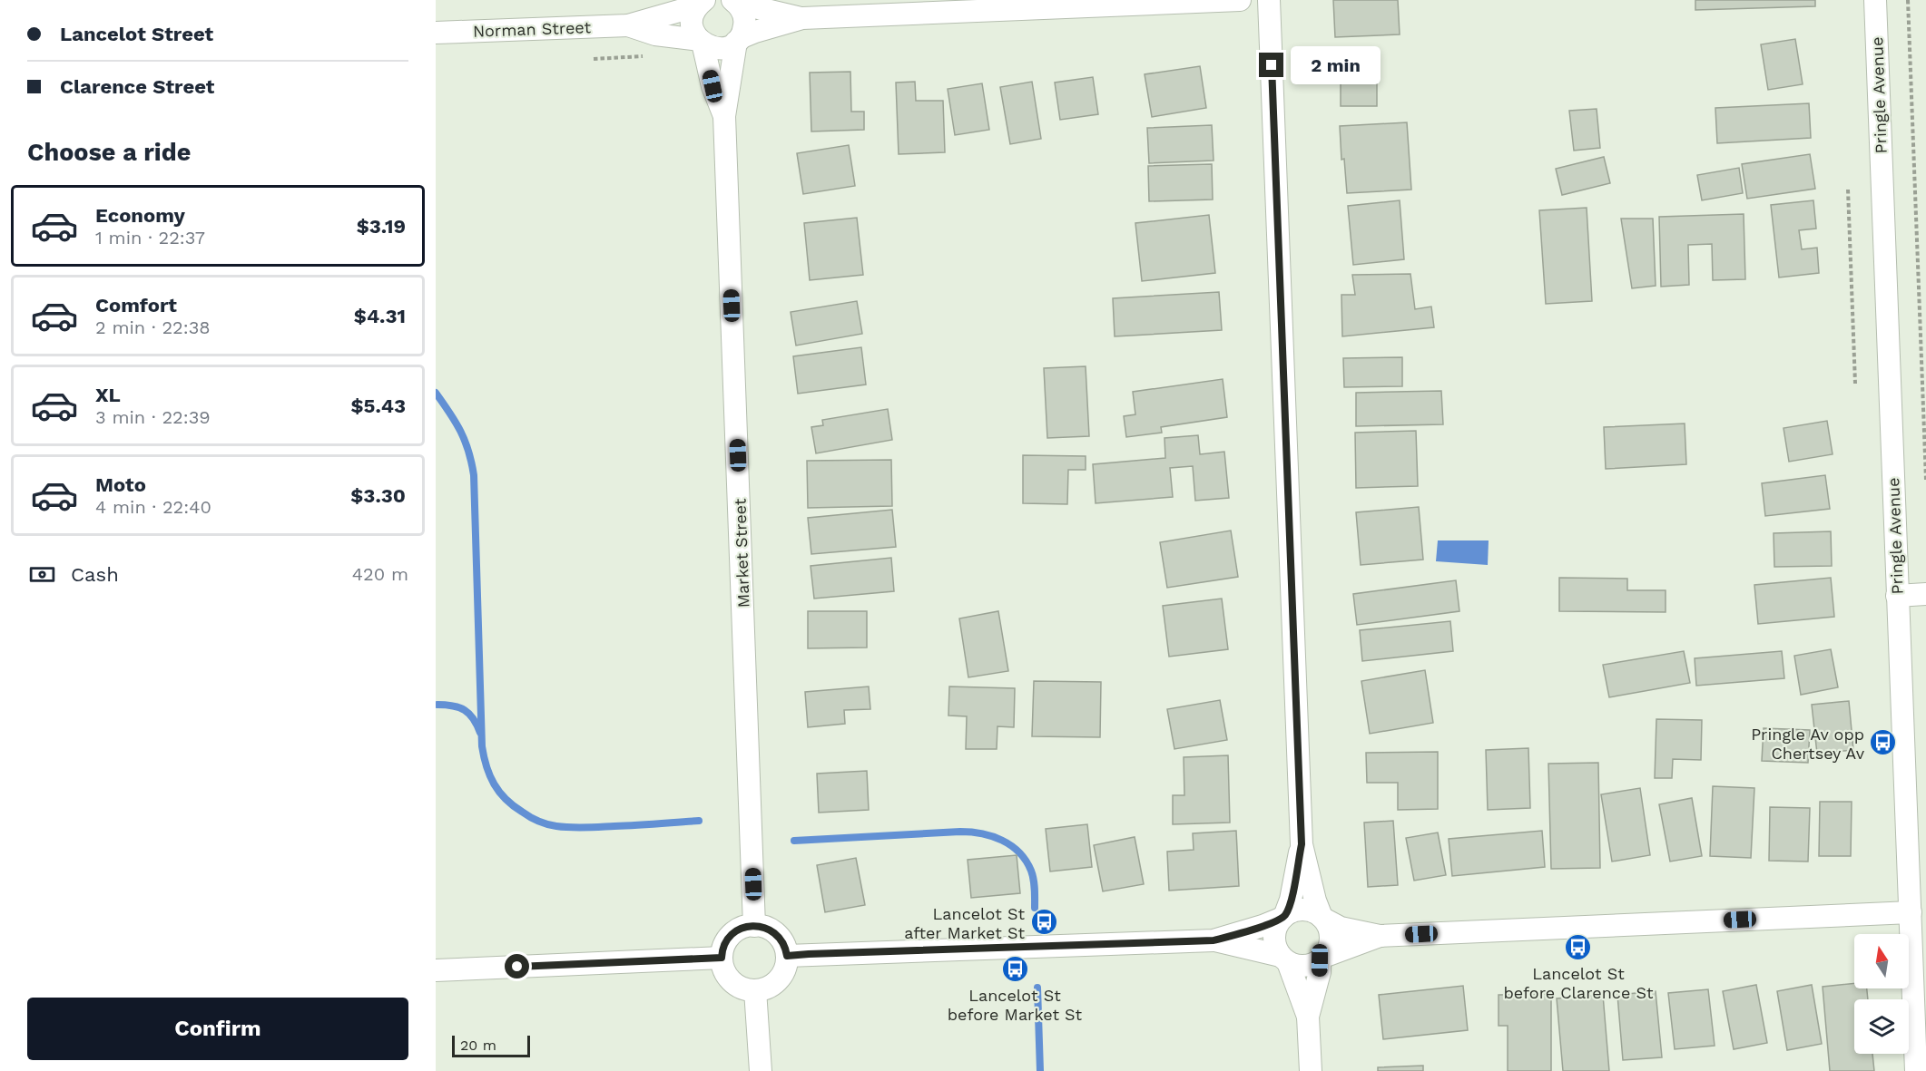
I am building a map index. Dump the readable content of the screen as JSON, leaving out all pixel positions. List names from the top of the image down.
{
  "streets": {
    "street": ["Norman Street", "Pringle Avenue", "Market Street"]
  },
  "crossings": [
    ["Norman Street", "Market Street"]
  ],
  "places": {
    "bus stop": [
      "Pringle Av opp Chertsey Av",
      "Lancelot St after Market St",
      "Lancelot St before Clarence St",
      "Lancelot St before Market St"
    ]
  },
  "scale_bar": "20 m",
  "north": "top",
  "page": {
    "banner": ["Lancelot Street", "Clarence Street"],
    "bubble": "2 min",
    "heading": "Choose a ride",
    "list": [
      {
        "name": "Economy",
        "note": "1 min · 22:37",
        "value": "$3.19"
      },
      {
        "name": "Comfort",
        "note": "2 min · 22:38",
        "value": "$4.31"
      },
      {
        "name": "XL",
        "note": "3 min · 22:39",
        "value": "$5.43"
      },
      {
        "name": "Moto",
        "note": "4 min · 22:40",
        "value": "$3.30"
      }
    ],
    "pay": ["Cash", "420 m"],
    "buttons": "Confirm",
    "scale": "20 m"
  }
}
